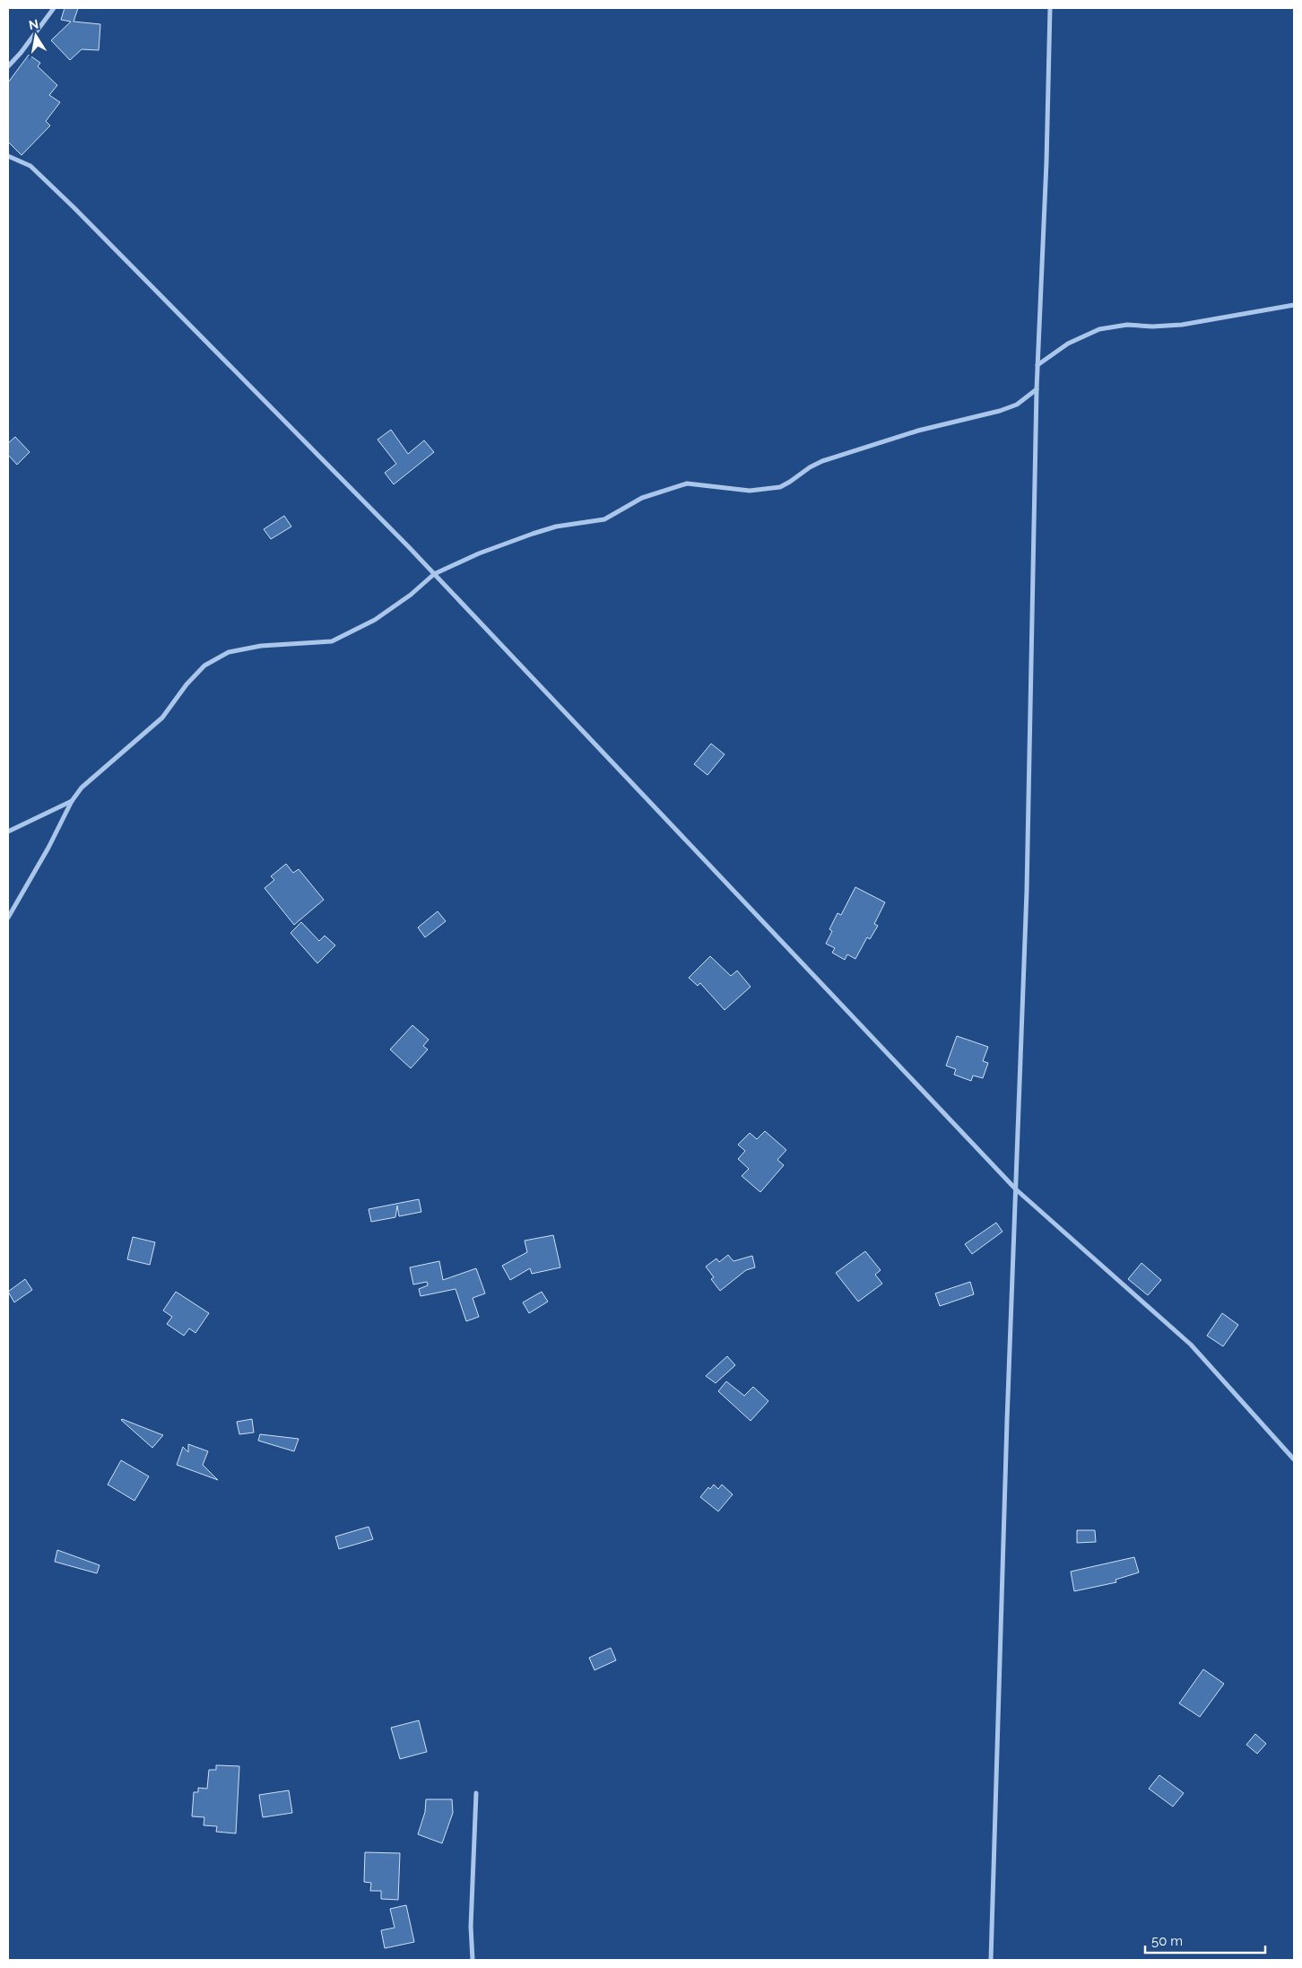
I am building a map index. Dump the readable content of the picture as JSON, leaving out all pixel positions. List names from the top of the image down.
{
  "scale_bar": "50 m",
  "north": "top"
}
